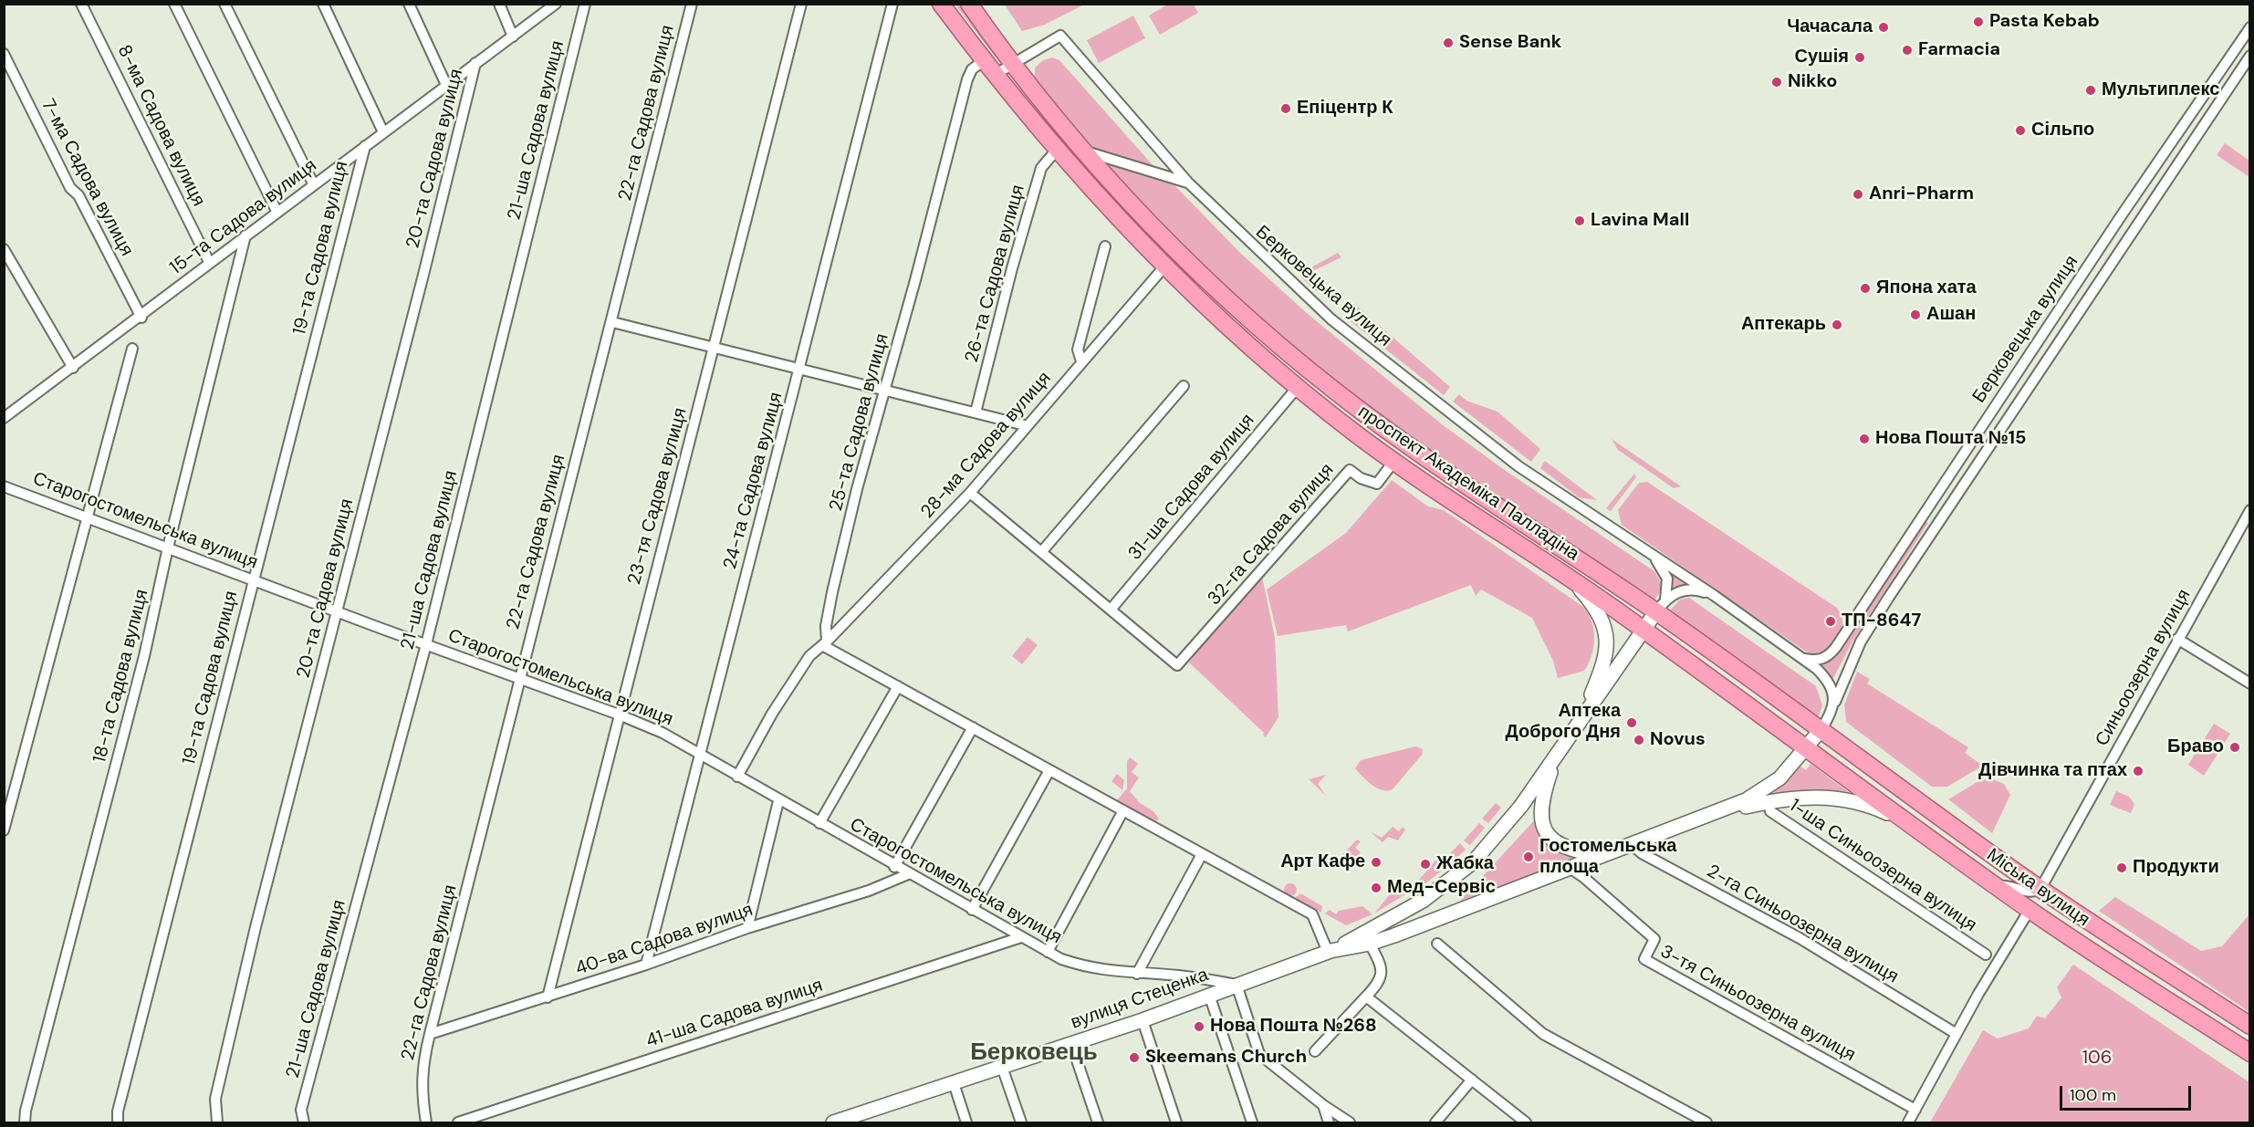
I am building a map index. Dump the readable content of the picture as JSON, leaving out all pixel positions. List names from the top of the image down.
{
  "streets": {
    "highway": ["проспект Академіка Палладіна", "Міська вулиця"],
    "main road": ["вулиця Стеценка"],
    "street": [
      "22-га Садова вулиця",
      "8-ма Садова вулиця",
      "21-ша Садова вулиця",
      "20-та Садова вулиця",
      "7-ма Садова вулиця",
      "15-та Садова вулиця",
      "19-та Садова вулиця",
      "26-та Садова вулиця",
      "Берковецька вулиця",
      "25-та Садова вулиця",
      "28-ма Садова вулиця",
      "24-та Садова вулиця",
      "31-ша Садова вулиця",
      "23-тя Садова вулиця",
      "Старогостомельська вулиця",
      "32-га Садова вулиця",
      "Синьоозерна вулиця",
      "18-та Садова вулиця",
      "1-ша Синьоозерна вулиця",
      "2-га Синьоозерна вулиця",
      "40-ва Садова вулиця",
      "3-тя Синьоозерна вулиця",
      "41-ша Садова вулиця"
    ]
  },
  "crossings": [
    ["22-га Садова вулиця", "Старогостомельська вулиця"],
    ["22-га Садова вулиця", "40-ва Садова вулиця"],
    ["8-ма Садова вулиця", "15-та Садова вулиця"],
    ["21-ша Садова вулиця", "Старогостомельська вулиця"],
    ["20-та Садова вулиця", "15-та Садова вулиця"],
    ["20-та Садова вулиця", "Старогостомельська вулиця"],
    ["7-ма Садова вулиця", "15-та Садова вулиця"],
    ["15-та Садова вулиця", "19-та Садова вулиця"],
    ["15-та Садова вулиця", "18-та Садова вулиця"],
    ["19-та Садова вулиця", "Старогостомельська вулиця"],
    ["26-та Садова вулиця", "проспект Академіка Палладіна"],
    ["Берковецька вулиця", "проспект Академіка Палладіна"],
    ["Берковецька вулиця", "Міська вулиця"],
    ["25-та Садова вулиця", "28-ма Садова вулиця"],
    ["25-та Садова вулиця", "проспект Академіка Палладіна"],
    ["28-ма Садова вулиця", "проспект Академіка Палладіна"],
    ["24-та Садова вулиця", "Старогостомельська вулиця"],
    ["24-та Садова вулиця", "40-ва Садова вулиця"],
    ["проспект Академіка Палладіна", "31-ша Садова вулиця"],
    ["проспект Академіка Палладіна", "32-га Садова вулиця"],
    ["31-ша Садова вулиця", "32-га Садова вулиця"],
    ["23-тя Садова вулиця", "Старогостомельська вулиця"],
    ["23-тя Садова вулиця", "40-ва Садова вулиця"],
    ["Старогостомельська вулиця", "18-та Садова вулиця"],
    ["Старогостомельська вулиця", "40-ва Садова вулиця"],
    ["Старогостомельська вулиця", "вулиця Стеценка"],
    ["Старогостомельська вулиця", "41-ша Садова вулиця"],
    ["Синьоозерна вулиця", "Міська вулиця"],
    ["вулиця Стеценка", "3-тя Синьоозерна вулиця"]
  ],
  "districts": ["Берковець"],
  "parks": ["106"],
  "places": [
    "Pasta Kebab",
    "Чачасала",
    "Sense Bank",
    "Farmacia",
    "Сушія",
    "Nikko",
    "Мультиплекс",
    "Епіцентр К",
    "Сільпо",
    "Anri-Pharm",
    "Lavina Mall",
    "Япона хата",
    "Ашан",
    "Аптекарь",
    "Нова Пошта №15",
    "ТП-8647",
    "Аптека Доброго Дня",
    "Novus",
    "Браво",
    "Дівчинка та птах",
    "Гостомельська площа",
    "Арт Кафе",
    "Жабка",
    "Продукти",
    "Мед-Сервіс",
    "Нова Пошта №268",
    "Skeemans Church"
  ],
  "scale_bar": "100 m"
}
